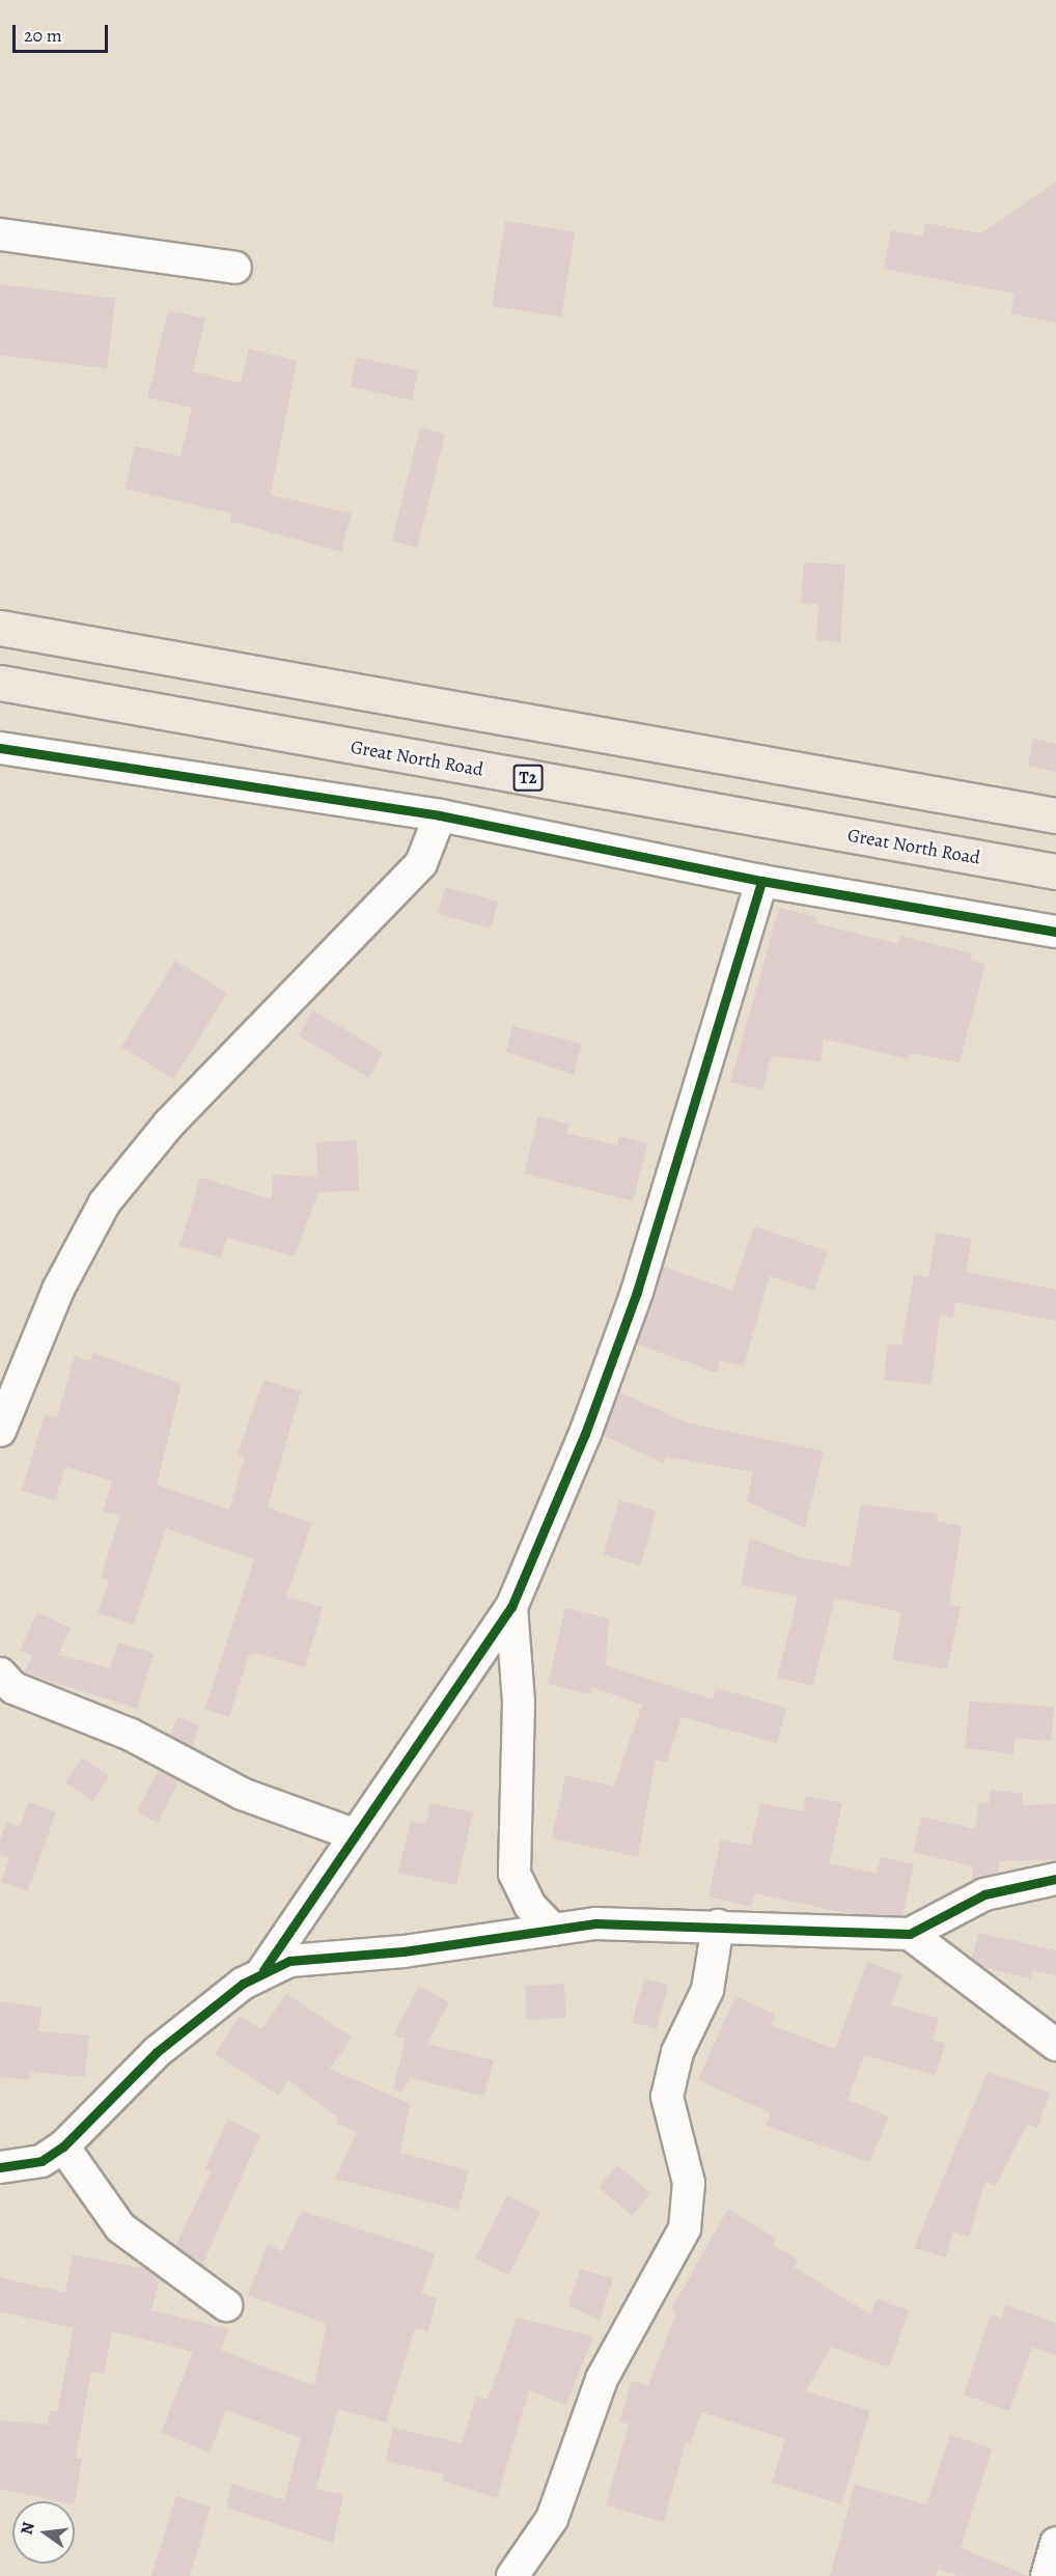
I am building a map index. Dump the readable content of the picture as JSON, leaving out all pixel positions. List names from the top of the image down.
{
  "streets": {
    "main road": ["Great North Road", "T2"]
  },
  "scale_bar": "20 m",
  "north": "left"
}
